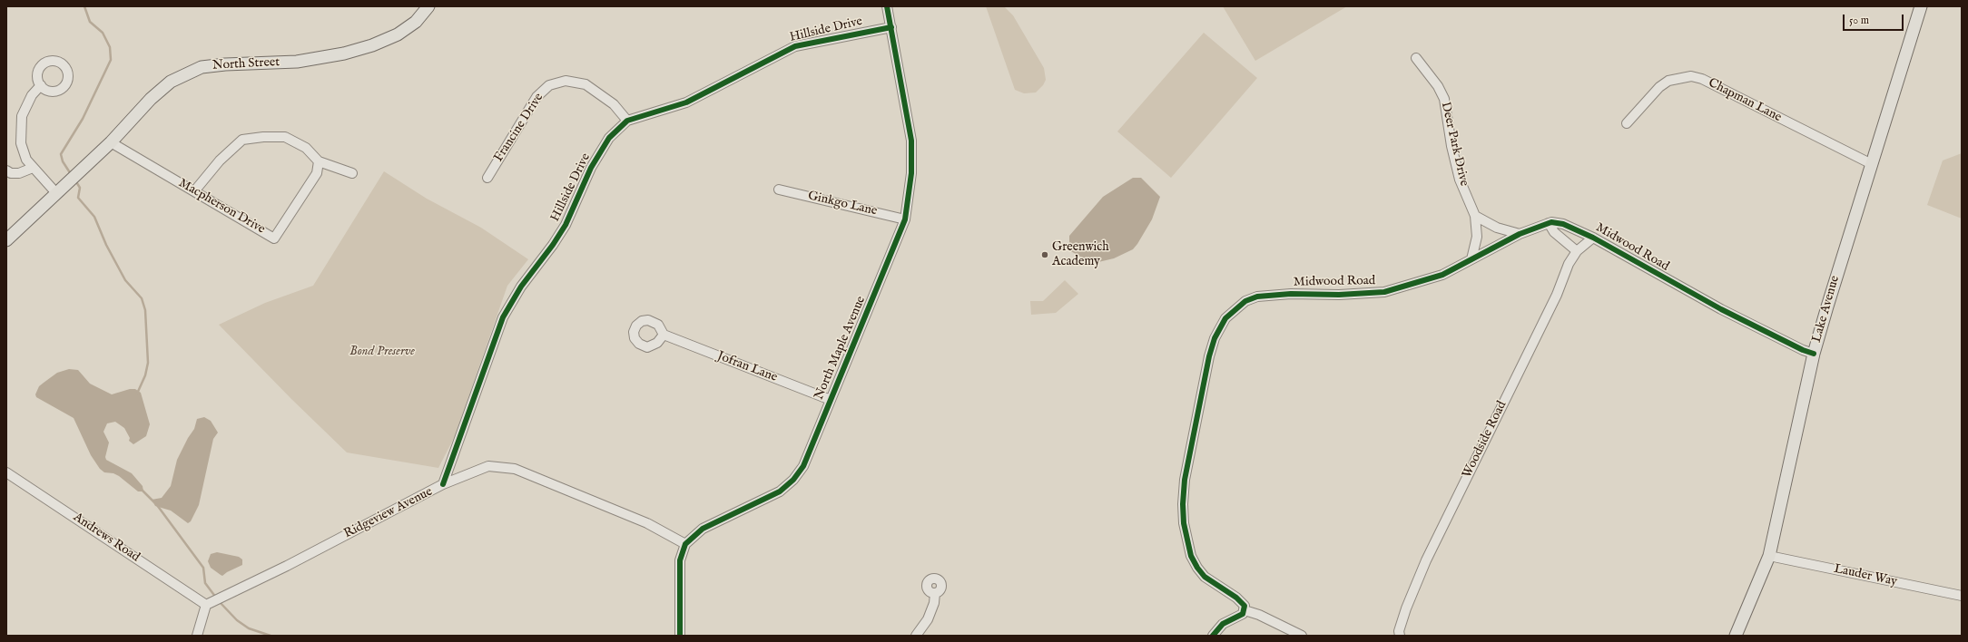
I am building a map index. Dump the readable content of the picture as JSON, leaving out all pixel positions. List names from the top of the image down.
{
  "streets": {
    "main road": ["North Street", "Lake Avenue"],
    "street": [
      "Hillside Drive",
      "Chapman Lane",
      "Francine Drive",
      "Deer Park Drive",
      "Ginkgo Lane",
      "Macpherson Drive",
      "Midwood Road",
      "North Maple Avenue",
      "Jofran Lane",
      "Woodside Road",
      "Ridgeview Avenue",
      "Andrews Road",
      "Lauder Way"
    ]
  },
  "crossings": [
    ["Hillside Drive", "Francine Drive"],
    ["Hillside Drive", "North Maple Avenue"],
    ["Hillside Drive", "Ridgeview Avenue"],
    ["North Street", "Macpherson Drive"],
    ["Chapman Lane", "Lake Avenue"],
    ["Deer Park Drive", "Midwood Road"],
    ["Ginkgo Lane", "North Maple Avenue"],
    ["Midwood Road", "Lake Avenue"],
    ["Midwood Road", "Woodside Road"],
    ["Lake Avenue", "Lauder Way"],
    ["North Maple Avenue", "Jofran Lane"],
    ["North Maple Avenue", "Ridgeview Avenue"],
    ["Ridgeview Avenue", "Andrews Road"]
  ],
  "parks": ["Bond Preserve"],
  "places": ["Greenwich Academy"],
  "scale_bar": "50 m"
}
